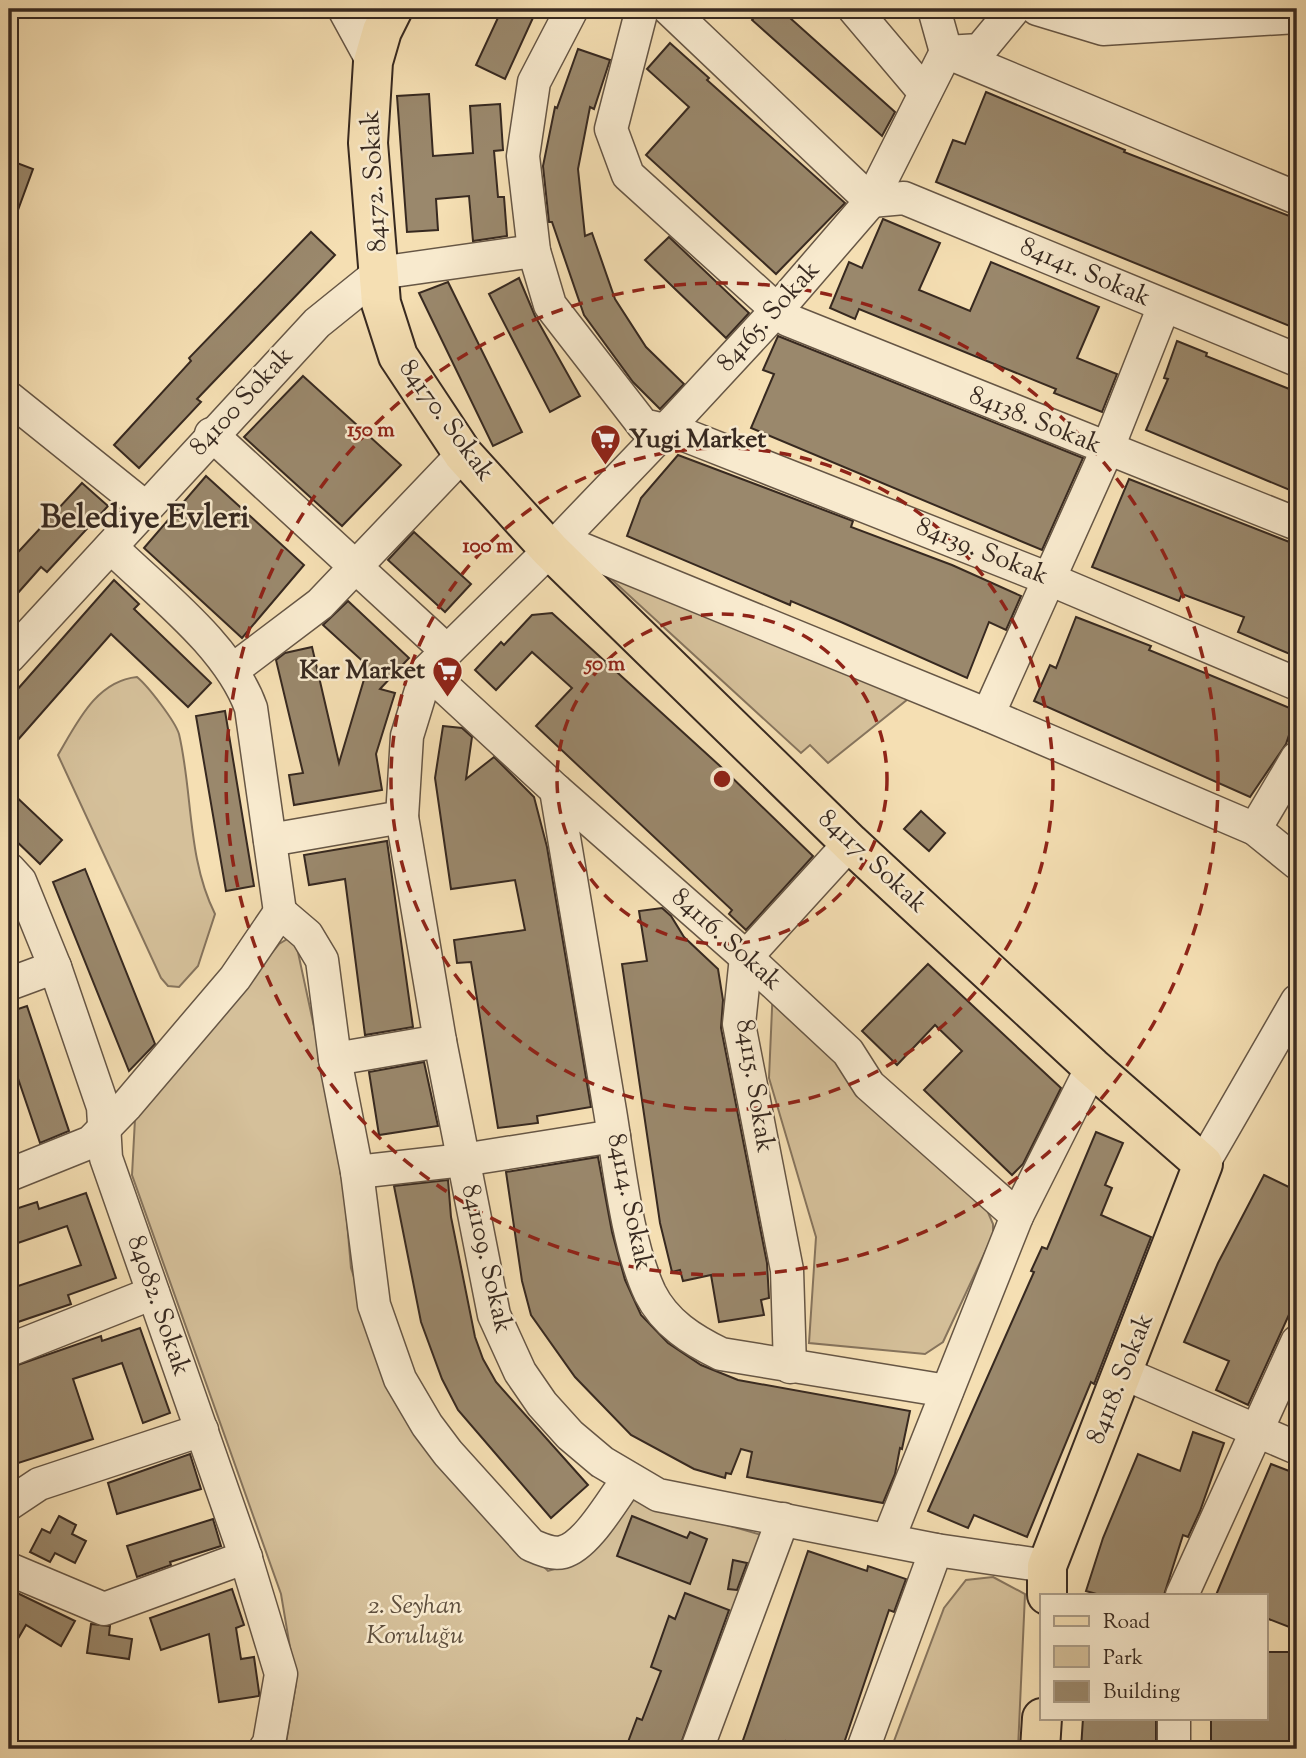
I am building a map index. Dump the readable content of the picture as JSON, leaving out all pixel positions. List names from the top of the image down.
{
  "streets": {
    "main road": [
      "84172. Sokak",
      "84170. Sokak",
      "84117. Sokak",
      "84118. Sokak"
    ],
    "street": [
      "84141. Sokak",
      "84165. Sokak",
      "84100 Sokak",
      "84138. Sokak",
      "84139. Sokak",
      "84116. Sokak",
      "84115. Sokak",
      "84114. Sokak",
      "841109. Sokak",
      "84082. Sokak"
    ]
  },
  "crossings": [
    ["84172. Sokak", "84100 Sokak"],
    ["84172. Sokak", "84170. Sokak"],
    ["84141. Sokak", "84165. Sokak"],
    ["84165. Sokak", "84170. Sokak"],
    ["84165. Sokak", "84138. Sokak"],
    ["84165. Sokak", "84139. Sokak"],
    ["84165. Sokak", "84117. Sokak"],
    ["84165. Sokak", "84116. Sokak"],
    ["84165. Sokak", "841109. Sokak"],
    ["84100 Sokak", "84170. Sokak"],
    ["84100 Sokak", "84116. Sokak"],
    ["84170. Sokak", "84117. Sokak"],
    ["84117. Sokak", "84118. Sokak"],
    ["84116. Sokak", "84115. Sokak"],
    ["84116. Sokak", "84114. Sokak"],
    ["84116. Sokak", "841109. Sokak"],
    ["84115. Sokak", "84114. Sokak"],
    ["841109. Sokak", "84118. Sokak"]
  ],
  "districts": ["Belediye Evleri"],
  "parks": ["2. Seyhan Koruluğu"],
  "places": {
    "supermarket": ["Yugi Market", "Kar Market"]
  },
  "legend": ["Road", "Park", "Building"],
  "rings": ["150 m", "100 m", "50 m"]
}
